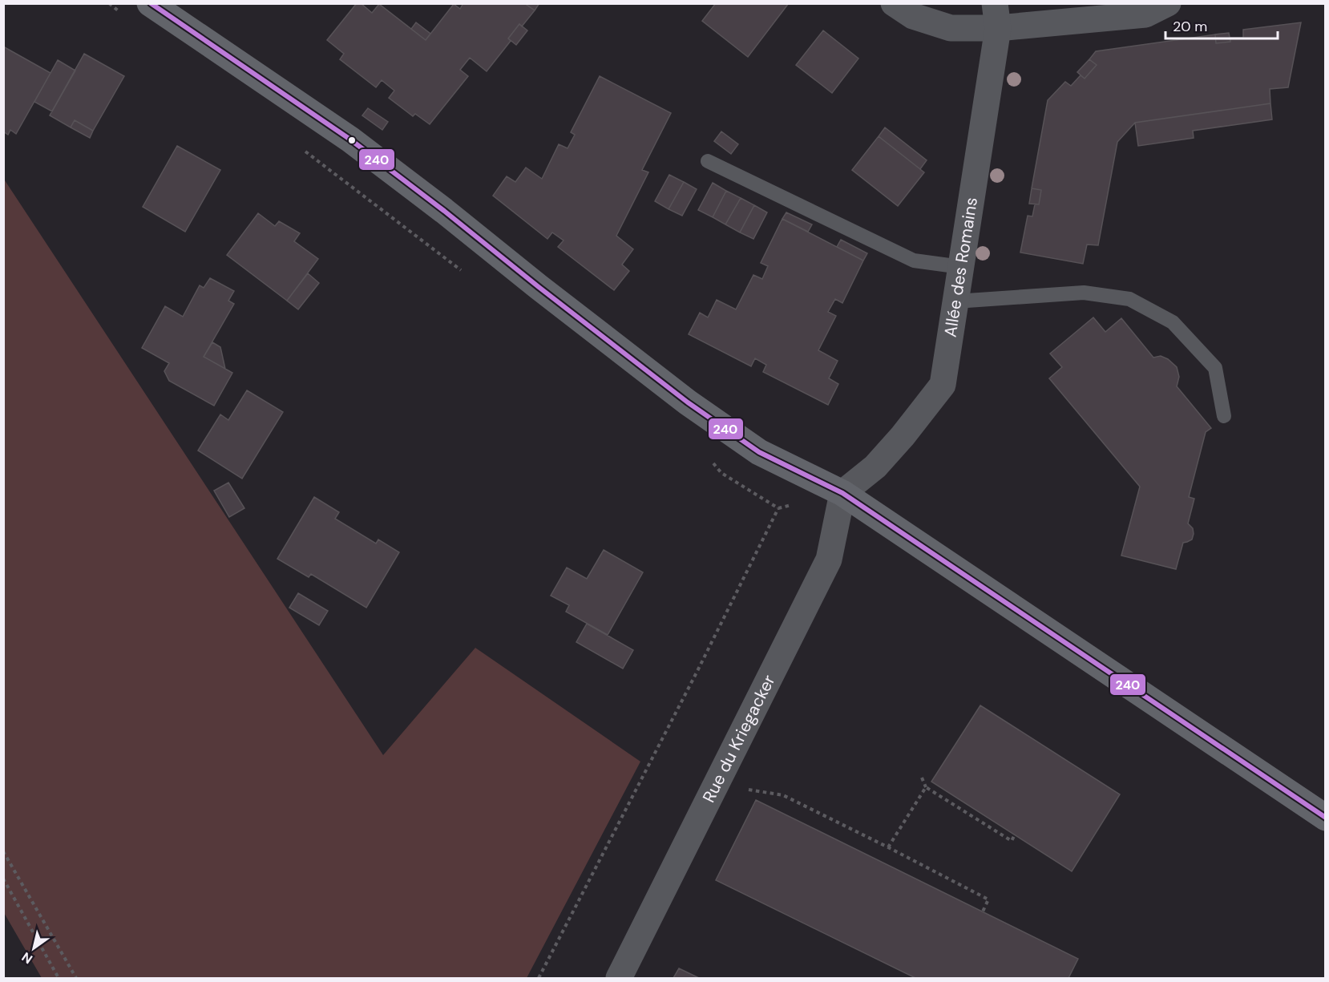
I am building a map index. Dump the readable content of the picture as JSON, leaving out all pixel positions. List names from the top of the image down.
{
  "streets": {
    "street": ["Allée des Romains", "Rue du Kriegacker"]
  },
  "crossings": [
    ["Allée des Romains", "Rue du Kriegacker"]
  ],
  "lines": ["transit line 240"],
  "scale_bar": "20 m",
  "north": "bottom left"
}
